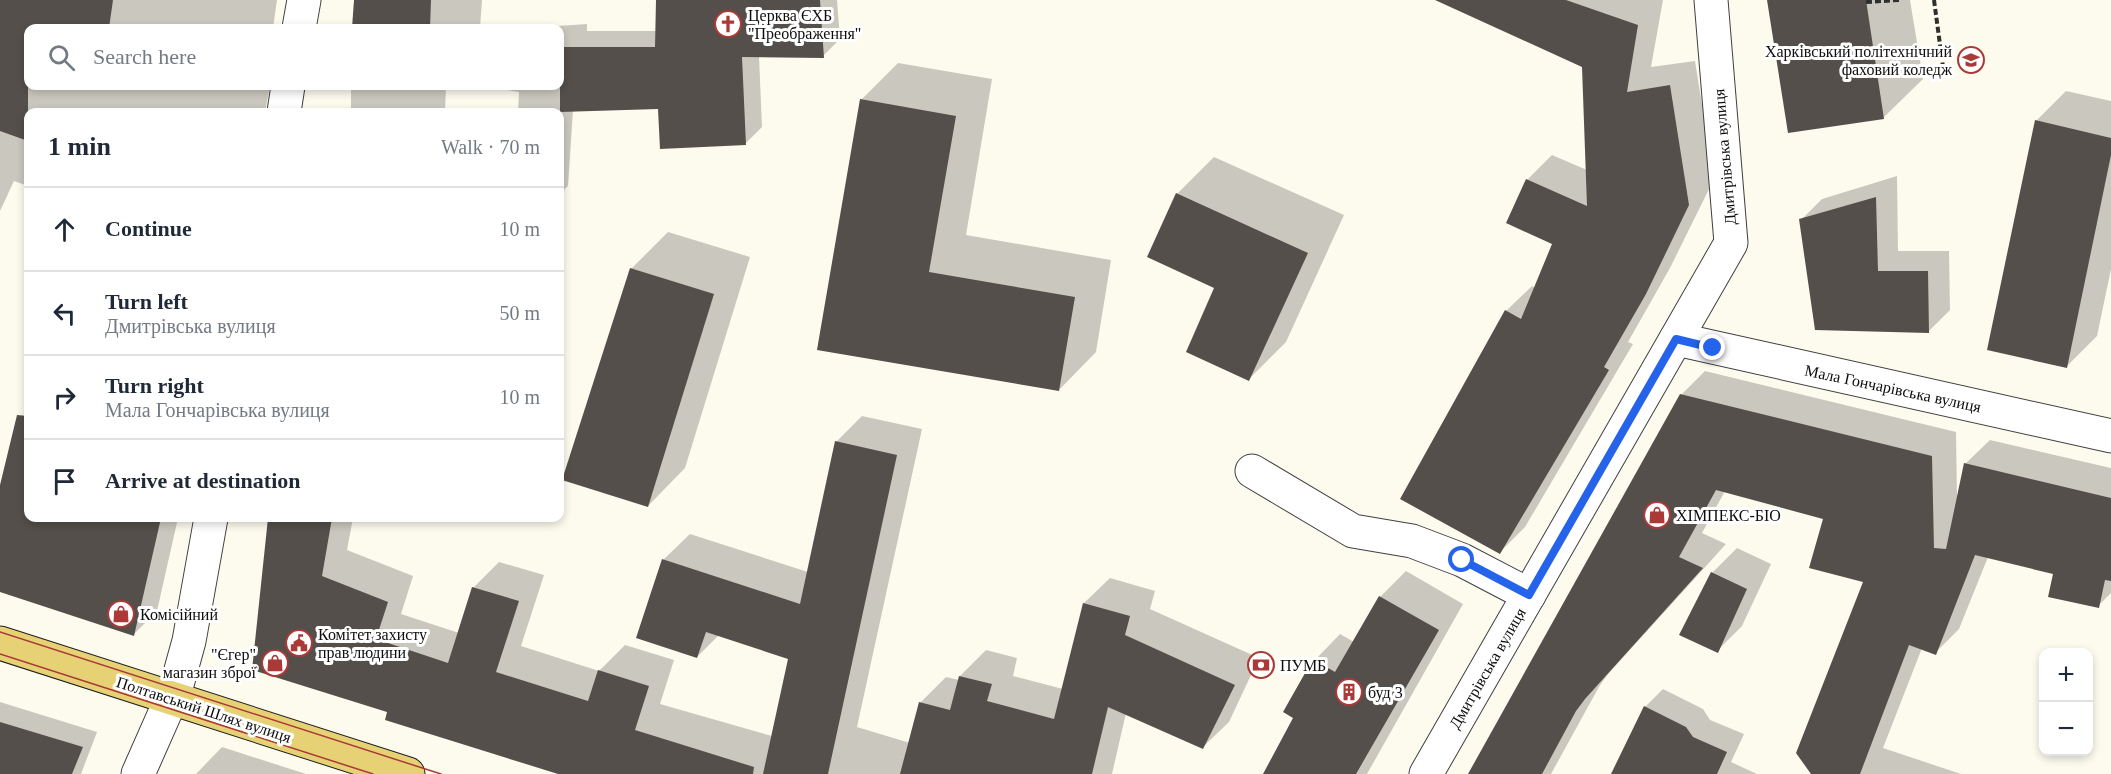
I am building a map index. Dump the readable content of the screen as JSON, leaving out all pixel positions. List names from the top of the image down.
{
  "streets": {
    "main road": ["Полтавський Шлях вулиця"],
    "street": ["Дмитрівська вулиця", "Мала Гончарівська вулиця"]
  },
  "crossings": [
    ["Дмитрівська вулиця", "Мала Гончарівська вулиця"]
  ],
  "places": {
    "church": ["Церква ЄХБ \"Преображення\""],
    "school or university": ["Харківський політехнічний фаховий коледж"],
    "shop": ["ХІМПЕКС-БІО", "Комісійний", "\"Єгер\" магазин зброї"],
    "public building": ["Комітет захисту прав людини"],
    "bank": ["ПУМБ"],
    "building": ["буд 3"]
  },
  "page": {
    "search": "Search here",
    "heading": ["1 min", "Walk · 70 m"],
    "list": [
      ["Continue", "10 m"],
      ["Turn left", "Дмитрівська вулиця", "50 m"],
      ["Turn right", "Мала Гончарівська вулиця", "10 m"],
      "Arrive at destination"
    ],
    "map_buttons": ["+", "−"]
  }
}
